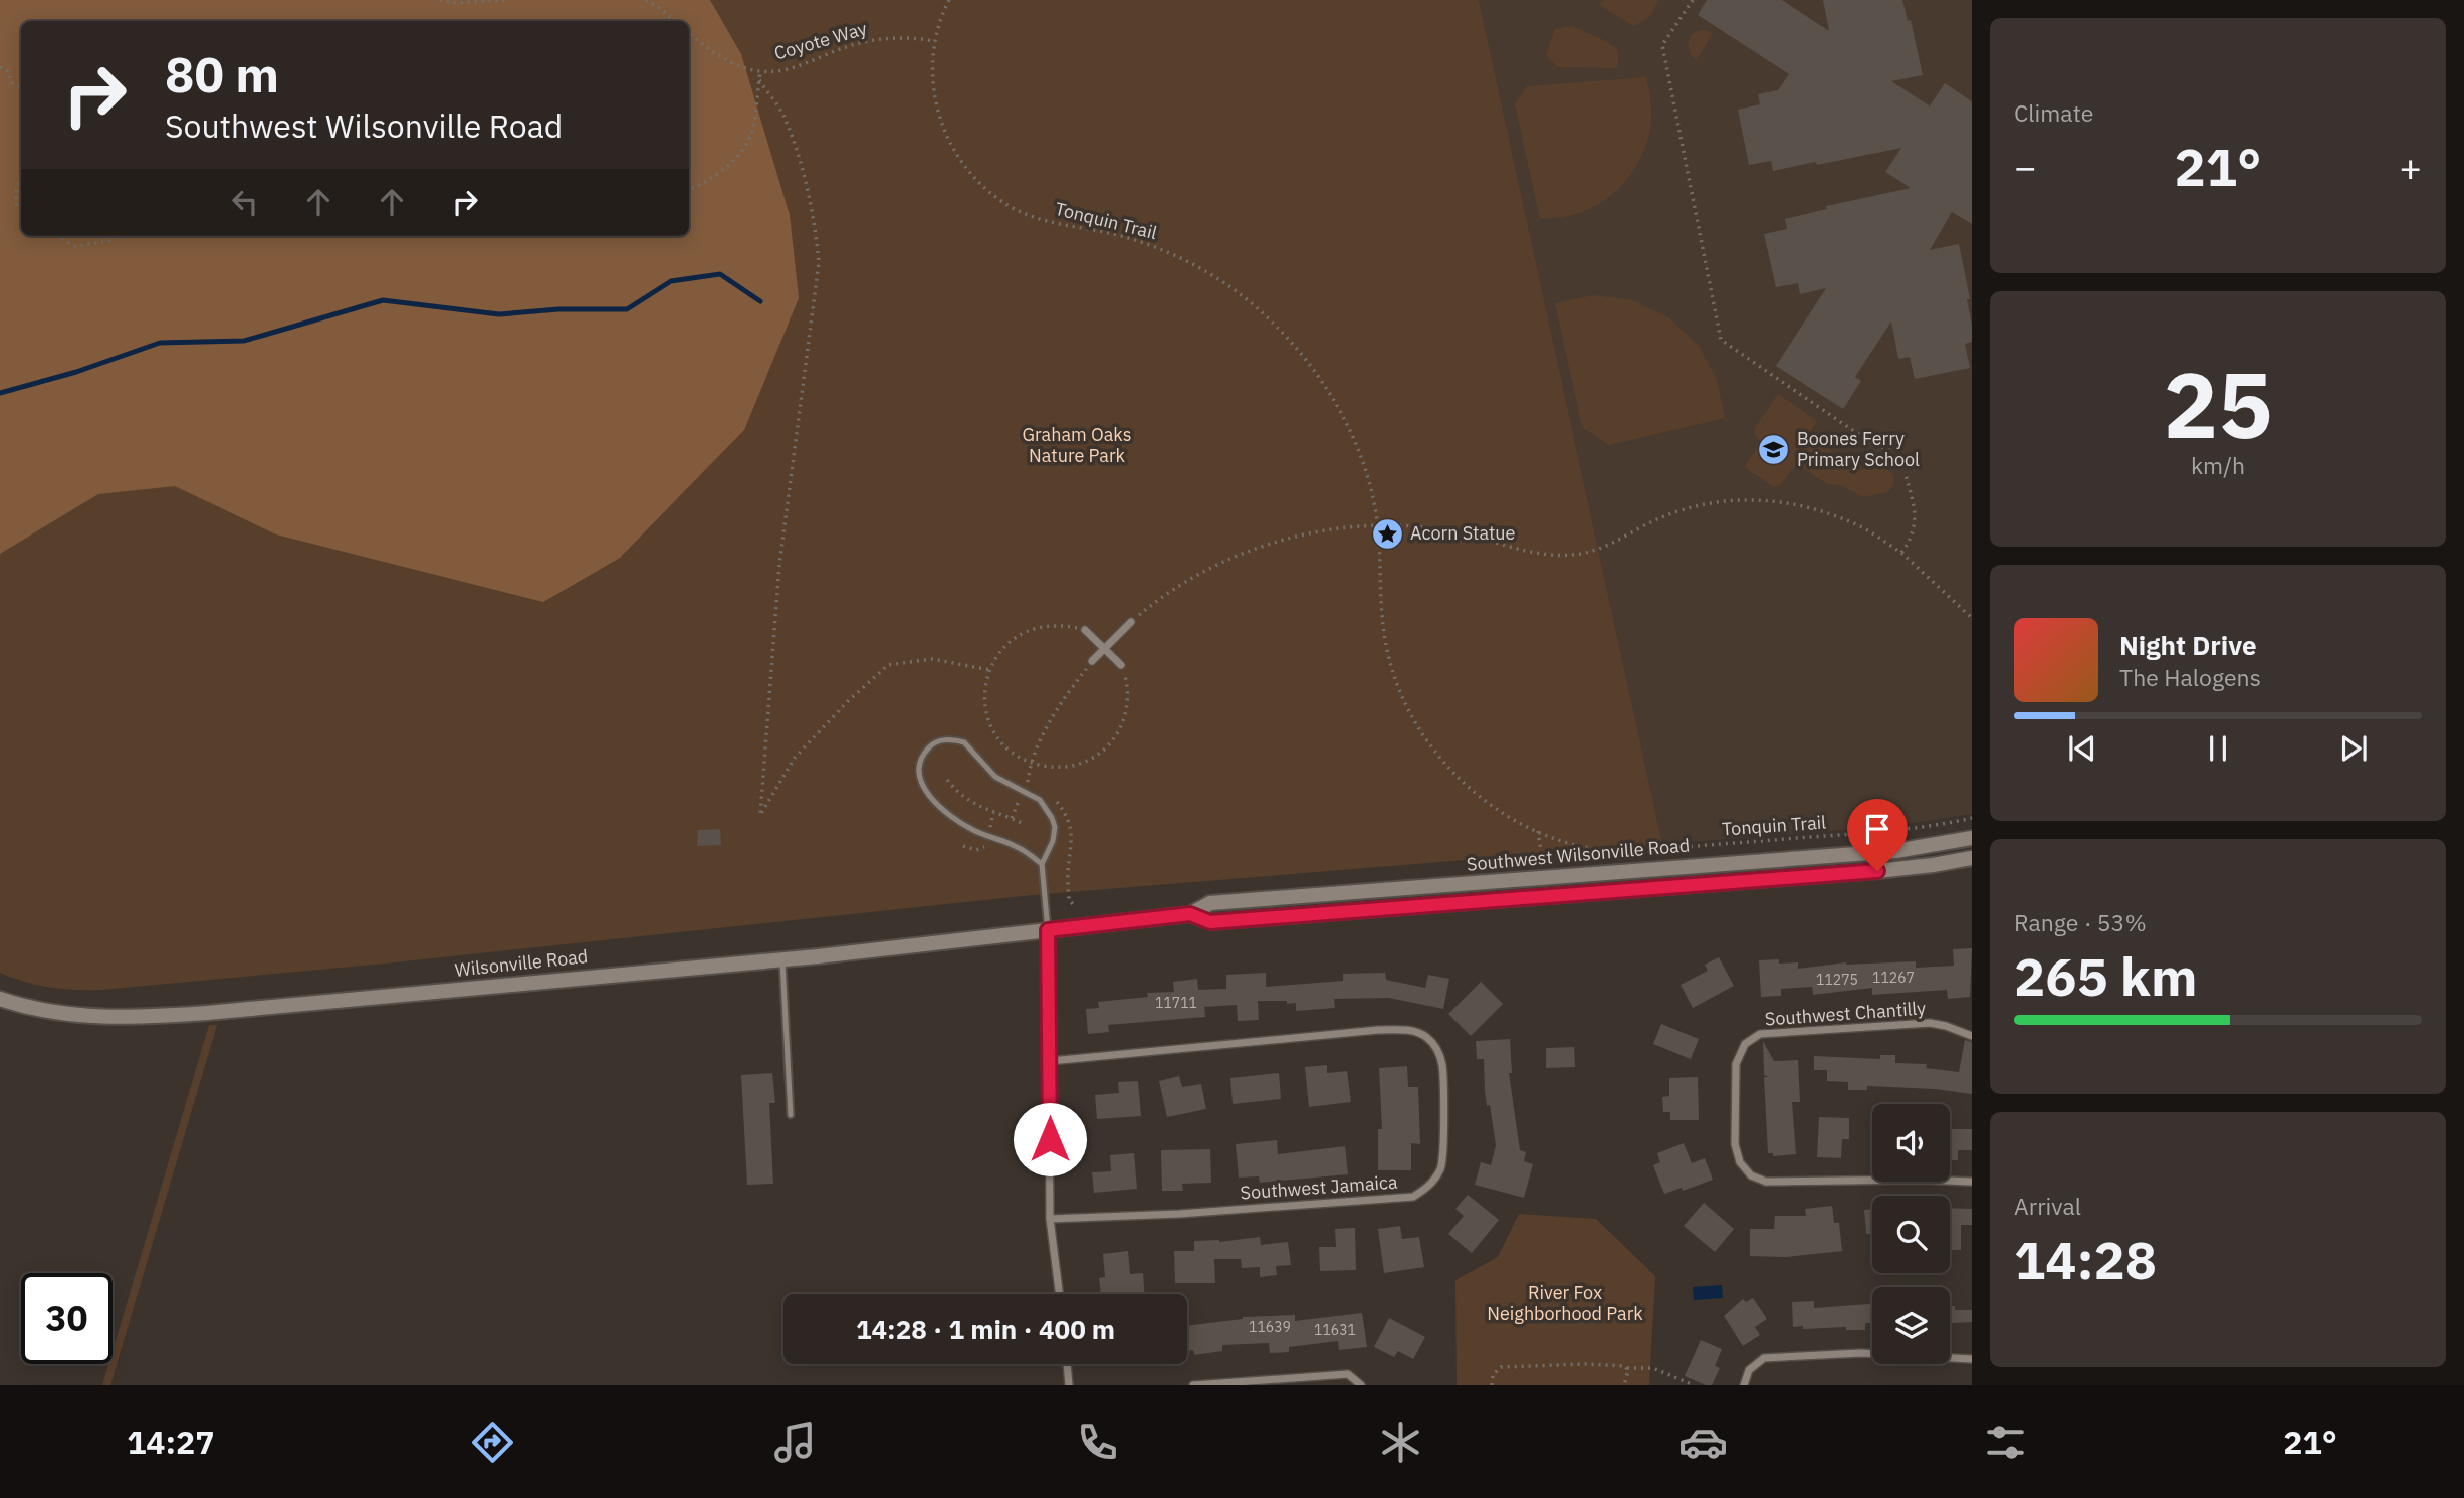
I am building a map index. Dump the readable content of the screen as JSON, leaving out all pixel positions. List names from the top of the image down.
{
  "streets": {
    "main road": ["Southwest Wilsonville Road", "Wilsonville Road"],
    "street": ["Southwest Chantilly", "Southwest Jamaica"],
    "path": ["Coyote Way", "Tonquin Trail"]
  },
  "crossings": [
    ["Coyote Way", "Tonquin Trail"],
    ["Southwest Wilsonville Road", "Wilsonville Road"]
  ],
  "parks": ["Graham Oaks Nature Park", "River Fox Neighborhood Park"],
  "places": {
    "school or university": ["Boones Ferry Primary School"],
    "place": ["Acorn Statue"]
  },
  "house_numbers": [
    "11267",
    "11275",
    "11711",
    "11639",
    "11631"
  ],
  "page": {
    "tile": [
      "Climate",
      ["25", "km/h"],
      ["Range · 53%", "265 km"],
      ["Arrival", "14:28"]
    ],
    "turn": ["80 m", "Southwest Wilsonville Road"],
    "heat": ["−", "21°", "+"],
    "song": ["Night Drive", "The Halogens"],
    "limit": "30",
    "trip": "14:28 · 1 min · 400 m",
    "tabs": ["14:27", "21°"]
  }
}
